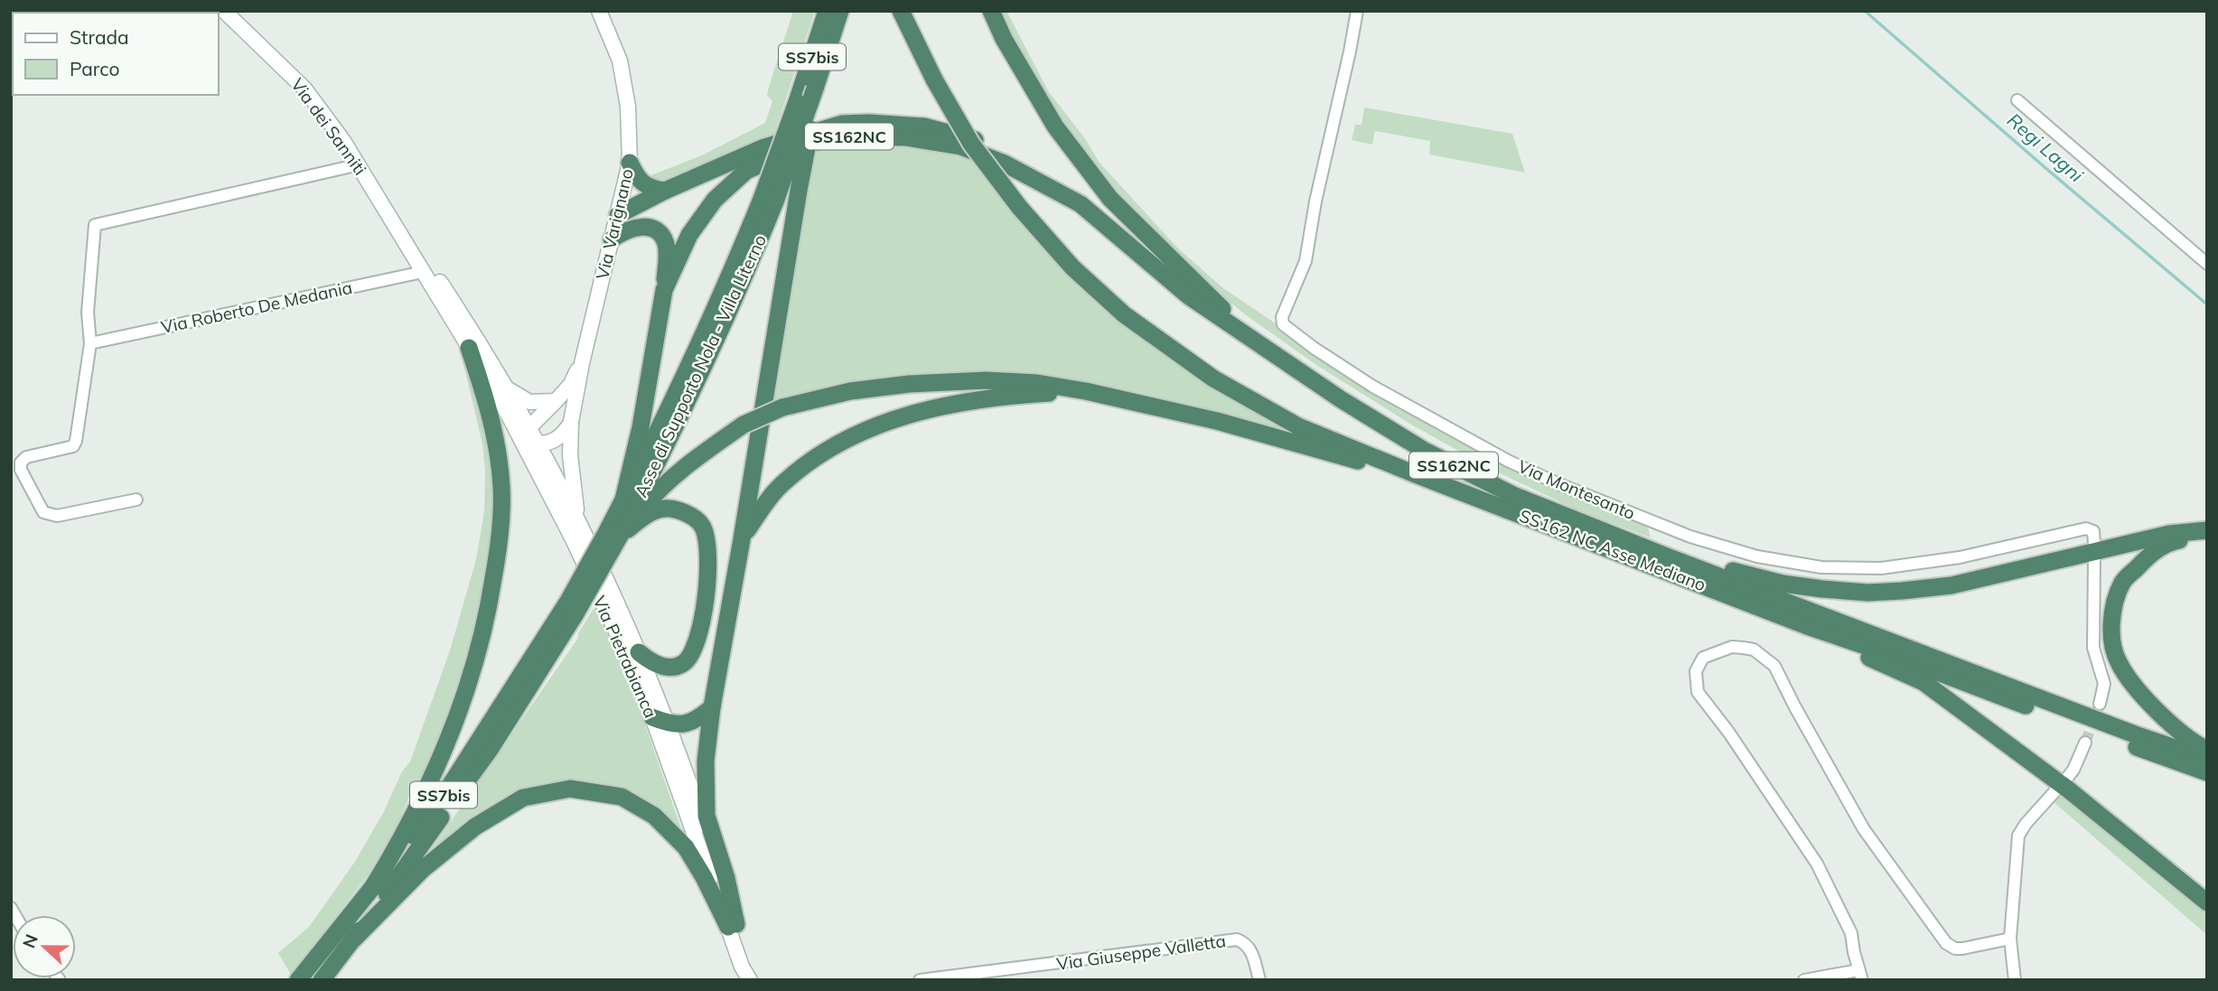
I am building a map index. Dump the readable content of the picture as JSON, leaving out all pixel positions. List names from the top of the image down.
{
  "streets": {
    "highway": [
      "SS7bis",
      "SS162NC",
      "Asse di Supporto Nola - Villa Literno",
      "SS162 NC Asse Mediano"
    ],
    "main road": ["Via dei Sanniti", "Via Varignano", "Via Pietrabianca"],
    "street": ["Via Roberto De Medania", "Via Montesanto", "Via Giuseppe Valletta"]
  },
  "crossings": [
    ["Via dei Sanniti", "Via Roberto De Medania"],
    ["Via dei Sanniti", "Via Pietrabianca"],
    ["SS162NC", "Asse di Supporto Nola - Villa Literno"],
    ["Via Varignano", "Via Pietrabianca"]
  ],
  "water": ["Regi Lagni"],
  "legend": ["Strada", "Parco"],
  "north": "left"
}
